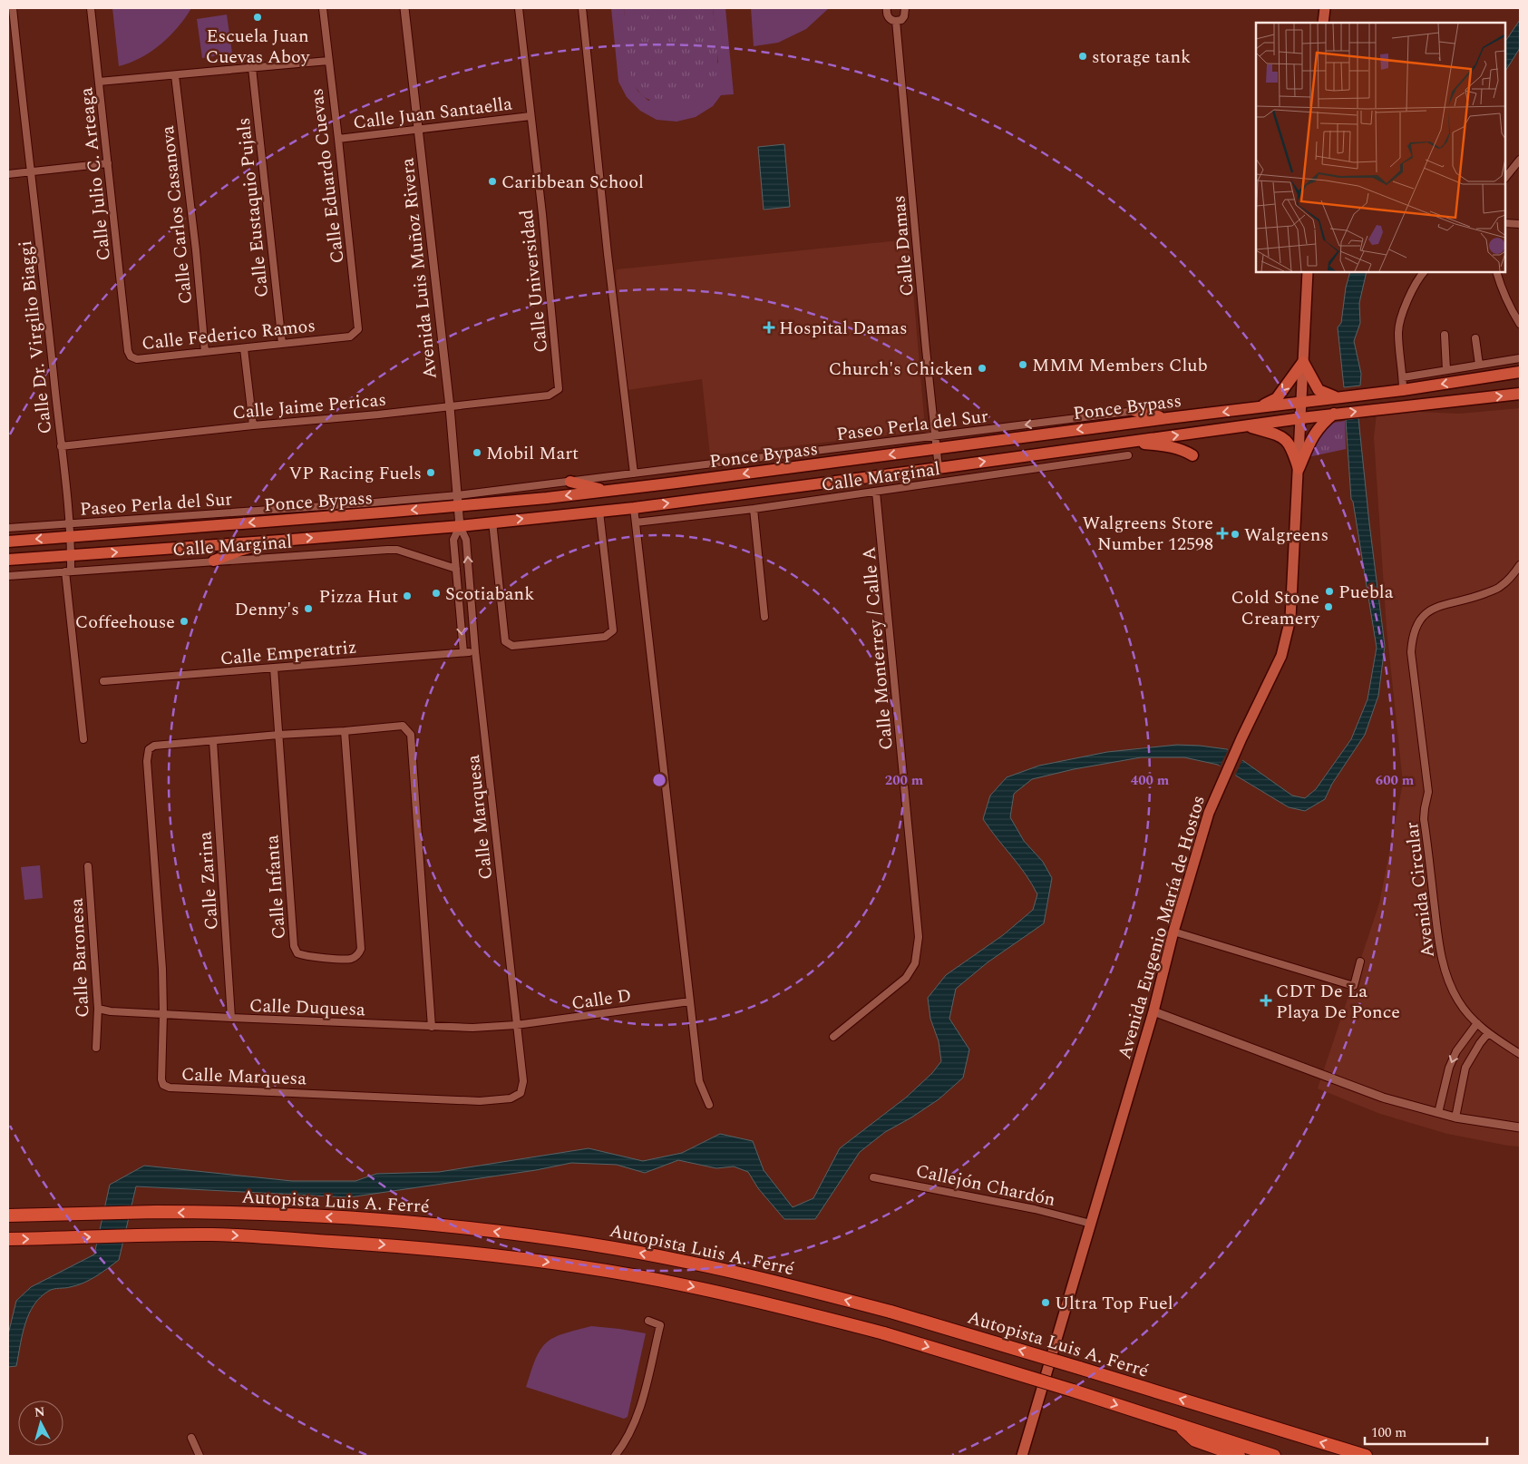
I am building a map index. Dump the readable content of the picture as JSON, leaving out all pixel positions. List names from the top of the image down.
{
  "streets": {
    "highway": ["Ponce Bypass", "Autopista Luis A. Ferré"],
    "main road": ["Avenida Eugenio María de Hostos"],
    "street": [
      "Calle Juan Santaella",
      "Calle Julio C. Arteaga",
      "Calle Eduardo Cuevas",
      "Calle Eustaquio Pujals",
      "Calle Carlos Casanova",
      "Calle Damas",
      "Avenida Luis Muñoz Rivera",
      "Calle Universidad",
      "Calle Federico Ramos",
      "Calle Dr. Virgilio Biaggi",
      "Calle Jaime Pericas",
      "Paseo Perla del Sur",
      "Calle Marginal",
      "Calle Monterrey / Calle A",
      "Calle Emperatriz",
      "Calle Marquesa",
      "Calle Zarina",
      "Calle Infanta",
      "Avenida Circular",
      "Calle Baronesa",
      "Calle D",
      "Calle Duquesa",
      "Callejón Chardón"
    ]
  },
  "crossings": [
    ["Calle Juan Santaella", "Calle Eduardo Cuevas"],
    ["Calle Juan Santaella", "Avenida Luis Muñoz Rivera"],
    ["Calle Juan Santaella", "Calle Universidad"],
    ["Calle Julio C. Arteaga", "Calle Federico Ramos"],
    ["Calle Eduardo Cuevas", "Calle Federico Ramos"],
    ["Calle Eustaquio Pujals", "Calle Federico Ramos"],
    ["Calle Carlos Casanova", "Calle Federico Ramos"],
    ["Calle Damas", "Ponce Bypass"],
    ["Calle Damas", "Paseo Perla del Sur"],
    ["Avenida Luis Muñoz Rivera", "Calle Jaime Pericas"],
    ["Avenida Luis Muñoz Rivera", "Ponce Bypass"],
    ["Avenida Luis Muñoz Rivera", "Paseo Perla del Sur"],
    ["Avenida Luis Muñoz Rivera", "Calle Marquesa"],
    ["Calle Universidad", "Calle Jaime Pericas"],
    ["Calle Dr. Virgilio Biaggi", "Calle Jaime Pericas"],
    ["Calle Dr. Virgilio Biaggi", "Ponce Bypass"],
    ["Calle Dr. Virgilio Biaggi", "Paseo Perla del Sur"],
    ["Calle Dr. Virgilio Biaggi", "Calle Marginal"],
    ["Ponce Bypass", "Paseo Perla del Sur"],
    ["Ponce Bypass", "Calle Marquesa"],
    ["Ponce Bypass", "Avenida Eugenio María de Hostos"],
    ["Calle Marginal", "Calle Monterrey / Calle A"],
    ["Calle Emperatriz", "Calle Marquesa"],
    ["Calle Emperatriz", "Calle Infanta"],
    ["Calle Marquesa", "Calle Zarina"],
    ["Calle Marquesa", "Calle Infanta"],
    ["Calle Marquesa", "Calle D"],
    ["Calle Marquesa", "Calle Duquesa"],
    ["Calle Zarina", "Calle Duquesa"],
    ["Avenida Eugenio María de Hostos", "Callejón Chardón"],
    ["Calle Baronesa", "Calle Duquesa"],
    ["Calle D", "Calle Duquesa"]
  ],
  "places": {
    "other": [
      "Escuela Juan Cuevas Aboy",
      "storage tank",
      "Caribbean School",
      "MMM Members Club",
      "Church's Chicken",
      "Mobil Mart",
      "VP Racing Fuels",
      "Walgreens",
      "Puebla",
      "Scotiabank",
      "Pizza Hut",
      "Cold Stone Creamery",
      "Denny's",
      "Coffeehouse",
      "Ultra Top Fuel"
    ],
    "health": ["Hospital Damas", "Walgreens Store Number 12598", "CDT De La Playa De Ponce"]
  },
  "scale_bar": "100 m",
  "north": "top",
  "rings": ["200 m", "400 m", "600 m"]
}
